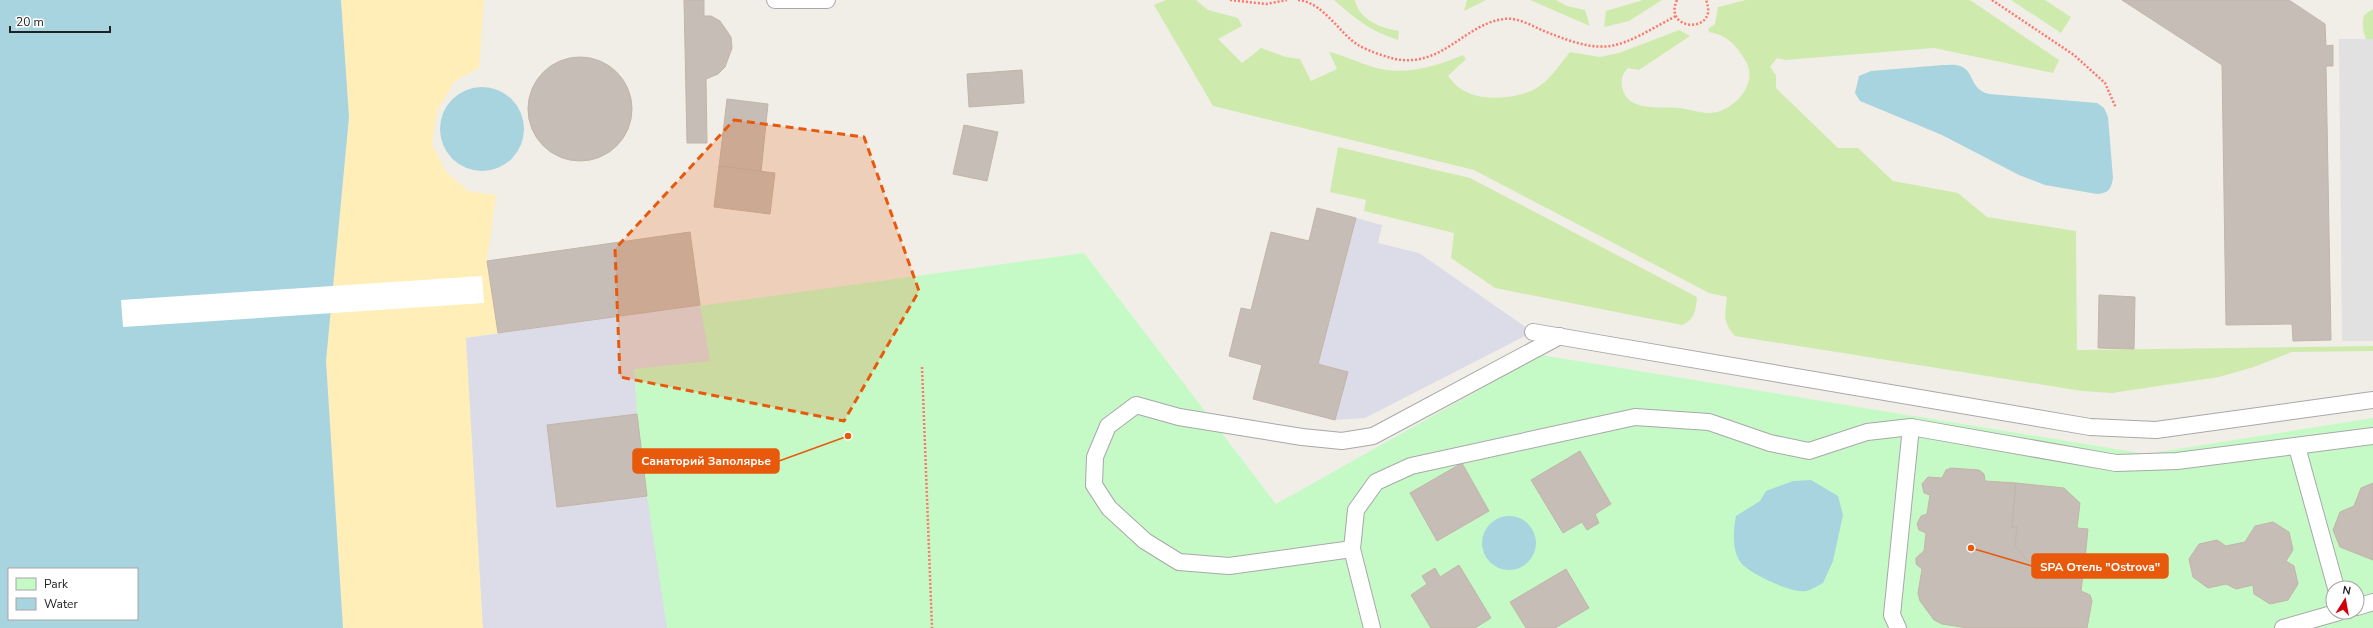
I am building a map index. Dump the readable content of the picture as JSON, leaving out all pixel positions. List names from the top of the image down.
{
  "places": ["Санаторий Заполярье", "SPA Отель \"Ostrova\""],
  "legend": ["Park", "Water"],
  "scale_bar": "20 m",
  "north": "top"
}
